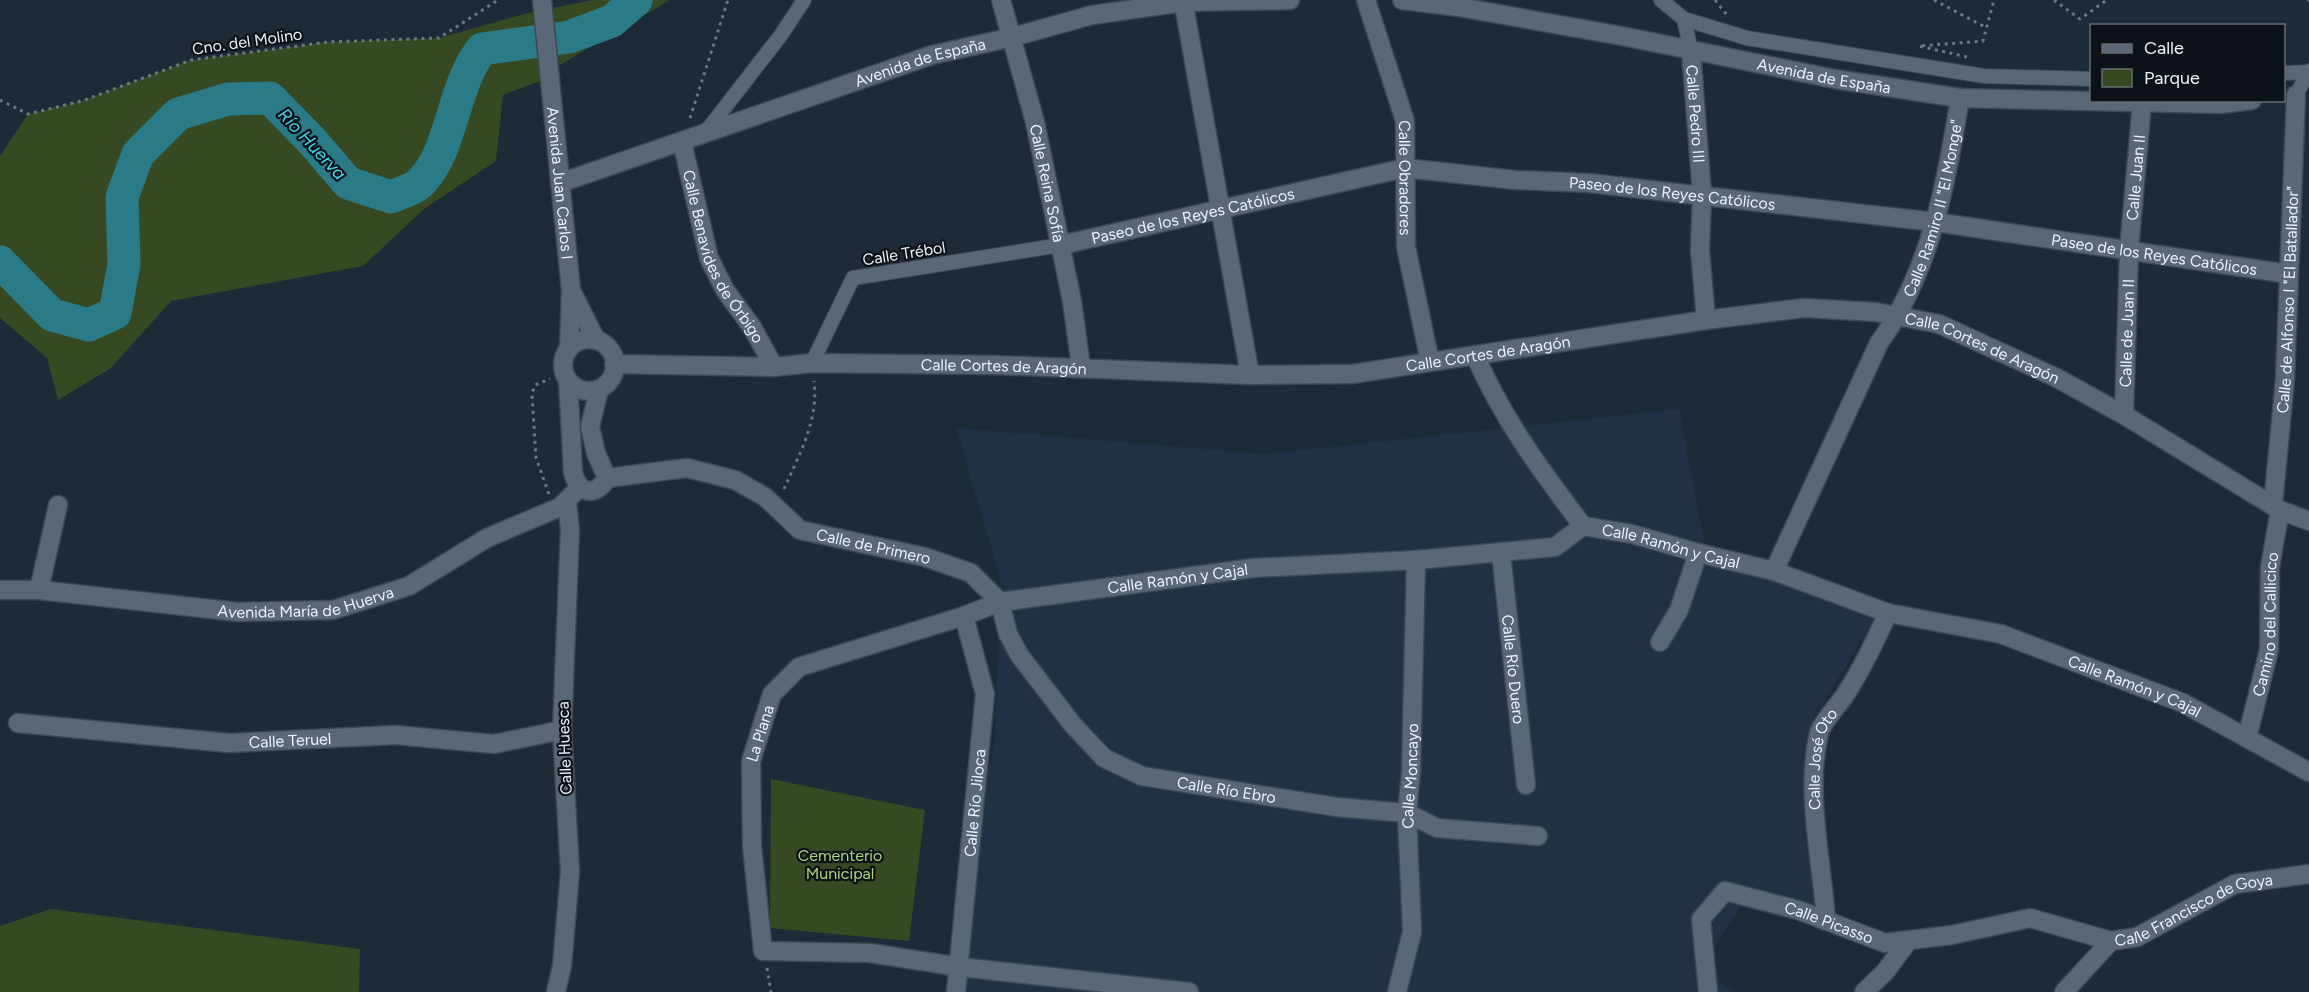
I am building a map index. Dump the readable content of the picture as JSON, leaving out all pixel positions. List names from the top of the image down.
{
  "streets": {
    "street": [
      "Avenida de España",
      "Calle Pedro III",
      "Calle Juan II",
      "Calle Obradores",
      "Calle Reina Sofía",
      "Avenida Juan Carlos I",
      "Paseo de los Reyes Católicos",
      "Calle Ramiro II \"El Monge\"",
      "Calle Trébol",
      "Calle Benavides de Órbigo",
      "Calle de Alfonso I \"El Batallador\"",
      "Calle de Juan II",
      "Calle Cortes de Aragón",
      "Calle Ramón y Cajal",
      "Calle de Primero",
      "Avenida María de Huerva",
      "Camino del Callicico",
      "Calle Río Duero",
      "La Plana",
      "Calle Teruel",
      "Calle Huesca",
      "Calle José Oto",
      "Calle Moncayo",
      "Calle Río Ebro",
      "Calle Río Jiloca",
      "Calle Francisco de Goya",
      "Calle Picasso"
    ],
    "path": ["Cno. del Molino"]
  },
  "crossings": [
    ["Avenida de España", "Calle Pedro III"],
    ["Avenida de España", "Calle Juan II"],
    ["Avenida de España", "Calle Reina Sofía"],
    ["Avenida de España", "Avenida Juan Carlos I"],
    ["Avenida de España", "Calle Ramiro II \"El Monge\""],
    ["Avenida de España", "Calle Benavides de Órbigo"],
    ["Calle Pedro III", "Paseo de los Reyes Católicos"],
    ["Calle Pedro III", "Calle Cortes de Aragón"],
    ["Calle Juan II", "Paseo de los Reyes Católicos"],
    ["Calle Juan II", "Calle de Juan II"],
    ["Calle Obradores", "Paseo de los Reyes Católicos"],
    ["Calle Obradores", "Calle Cortes de Aragón"],
    ["Calle Reina Sofía", "Paseo de los Reyes Católicos"],
    ["Calle Reina Sofía", "Calle Trébol"],
    ["Calle Reina Sofía", "Calle Cortes de Aragón"],
    ["Avenida Juan Carlos I", "Calle Cortes de Aragón"],
    ["Paseo de los Reyes Católicos", "Calle Ramiro II \"El Monge\""],
    ["Paseo de los Reyes Católicos", "Calle Trébol"],
    ["Paseo de los Reyes Católicos", "Calle de Alfonso I \"El Batallador\""],
    ["Paseo de los Reyes Católicos", "Calle de Juan II"],
    ["Calle Ramiro II \"El Monge\"", "Calle Cortes de Aragón"],
    ["Calle Ramiro II \"El Monge\"", "Calle Ramón y Cajal"],
    ["Calle Trébol", "Calle Cortes de Aragón"],
    ["Calle Benavides de Órbigo", "Calle Cortes de Aragón"],
    ["Calle de Alfonso I \"El Batallador\"", "Calle Cortes de Aragón"],
    ["Calle de Alfonso I \"El Batallador\"", "Camino del Callicico"],
    ["Calle de Juan II", "Calle Cortes de Aragón"],
    ["Calle Cortes de Aragón", "Camino del Callicico"],
    ["Calle Ramón y Cajal", "Calle de Primero"],
    ["Calle Ramón y Cajal", "Camino del Callicico"],
    ["Calle Ramón y Cajal", "Calle Río Duero"],
    ["Calle Ramón y Cajal", "La Plana"],
    ["Calle Ramón y Cajal", "Calle José Oto"],
    ["Calle Ramón y Cajal", "Calle Moncayo"],
    ["Calle Ramón y Cajal", "Calle Río Ebro"],
    ["Calle de Primero", "Avenida María de Huerva"],
    ["Calle de Primero", "La Plana"],
    ["Calle de Primero", "Calle Río Ebro"],
    ["Avenida María de Huerva", "Calle Huesca"],
    ["La Plana", "Calle Río Ebro"],
    ["La Plana", "Calle Río Jiloca"],
    ["Calle Teruel", "Calle Huesca"],
    ["Calle José Oto", "Calle Picasso"],
    ["Calle Moncayo", "Calle Río Ebro"],
    ["Calle Francisco de Goya", "Calle Picasso"]
  ],
  "water": ["Río Huerva"],
  "parks": ["Cementerio Municipal"],
  "legend": ["Calle", "Parque"]
}
